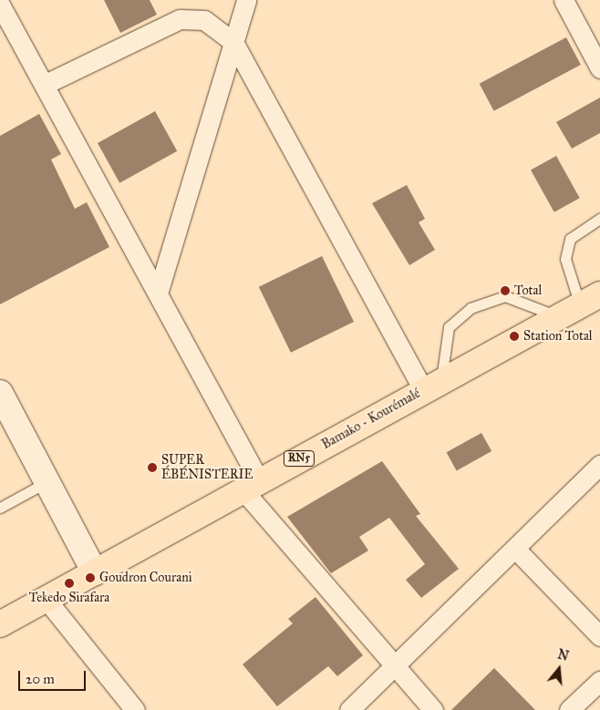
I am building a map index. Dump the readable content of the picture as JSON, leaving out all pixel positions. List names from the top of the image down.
{
  "streets": {
    "highway": ["Bamako - Kourémalé", "RN5"]
  },
  "places": [
    "Total",
    "Station Total",
    "SUPER ÉBÉNISTERIE",
    "Goudron Courani",
    "Tekedo Sirafara"
  ],
  "scale_bar": "20 m",
  "north": "top"
}
